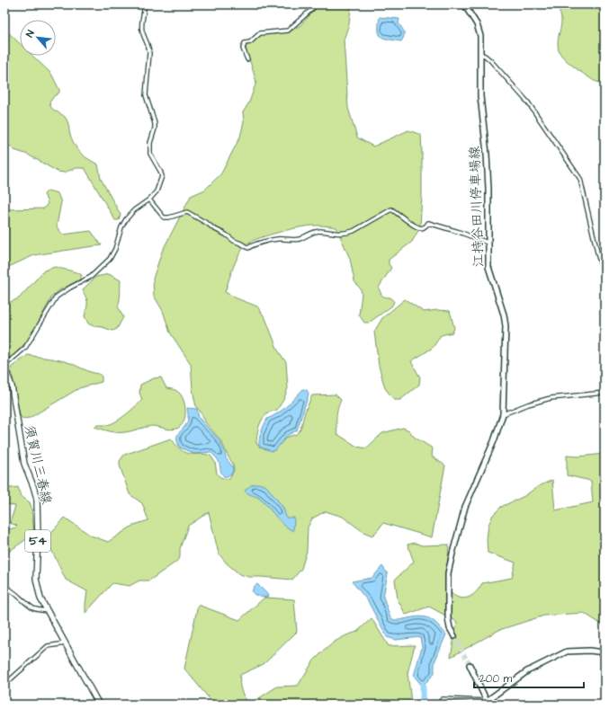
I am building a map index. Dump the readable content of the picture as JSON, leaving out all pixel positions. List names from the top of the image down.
{
  "streets": {
    "main road": ["江持谷田川停車場線", "須賀川三春線", "54"]
  },
  "scale_bar": "200 m",
  "north": "top left"
}
